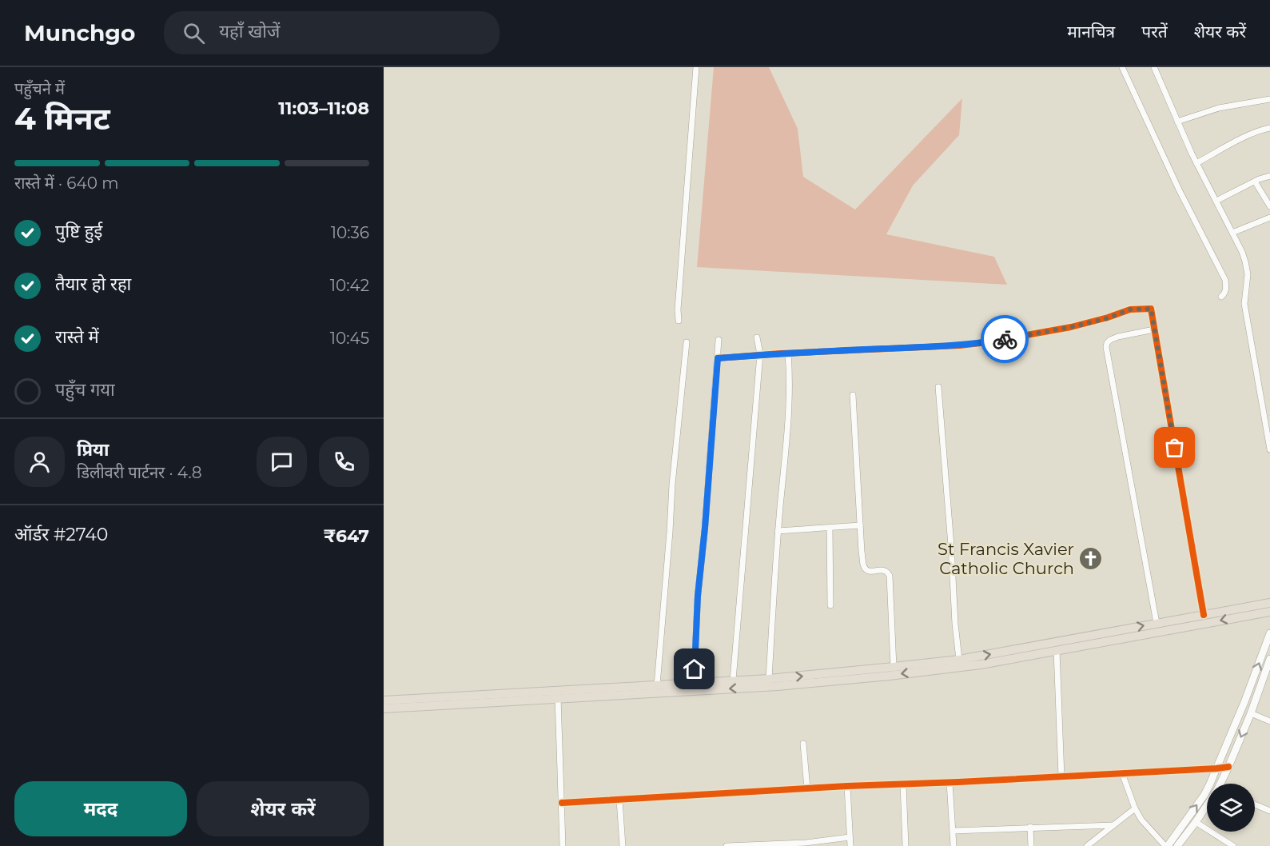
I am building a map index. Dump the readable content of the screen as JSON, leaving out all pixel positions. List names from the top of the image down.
{
  "places": {
    "church": ["St Francis Xavier Catholic Church"]
  },
  "page": {
    "header": "Munchgo",
    "search": "यहाँ खोजें",
    "nav": ["मानचित्र", "परतें", "शेयर करें"],
    "heading": ["4 मिनट", "पहुँचने में", "11:03–11:08"],
    "panel": [
      "प्रिया",
      "डिलीवरी पार्टनर · 4.8",
      "ऑर्डर #2740",
      "₹647"
    ],
    "bar": "रास्ते में · 640 m",
    "list": [
      ["पुष्टि हुई", "10:36"],
      ["तैयार हो रहा", "10:42"],
      ["रास्ते में", "10:45"],
      "पहुँच गया"
    ],
    "buttons": ["मदद", "शेयर करें"]
  }
}
